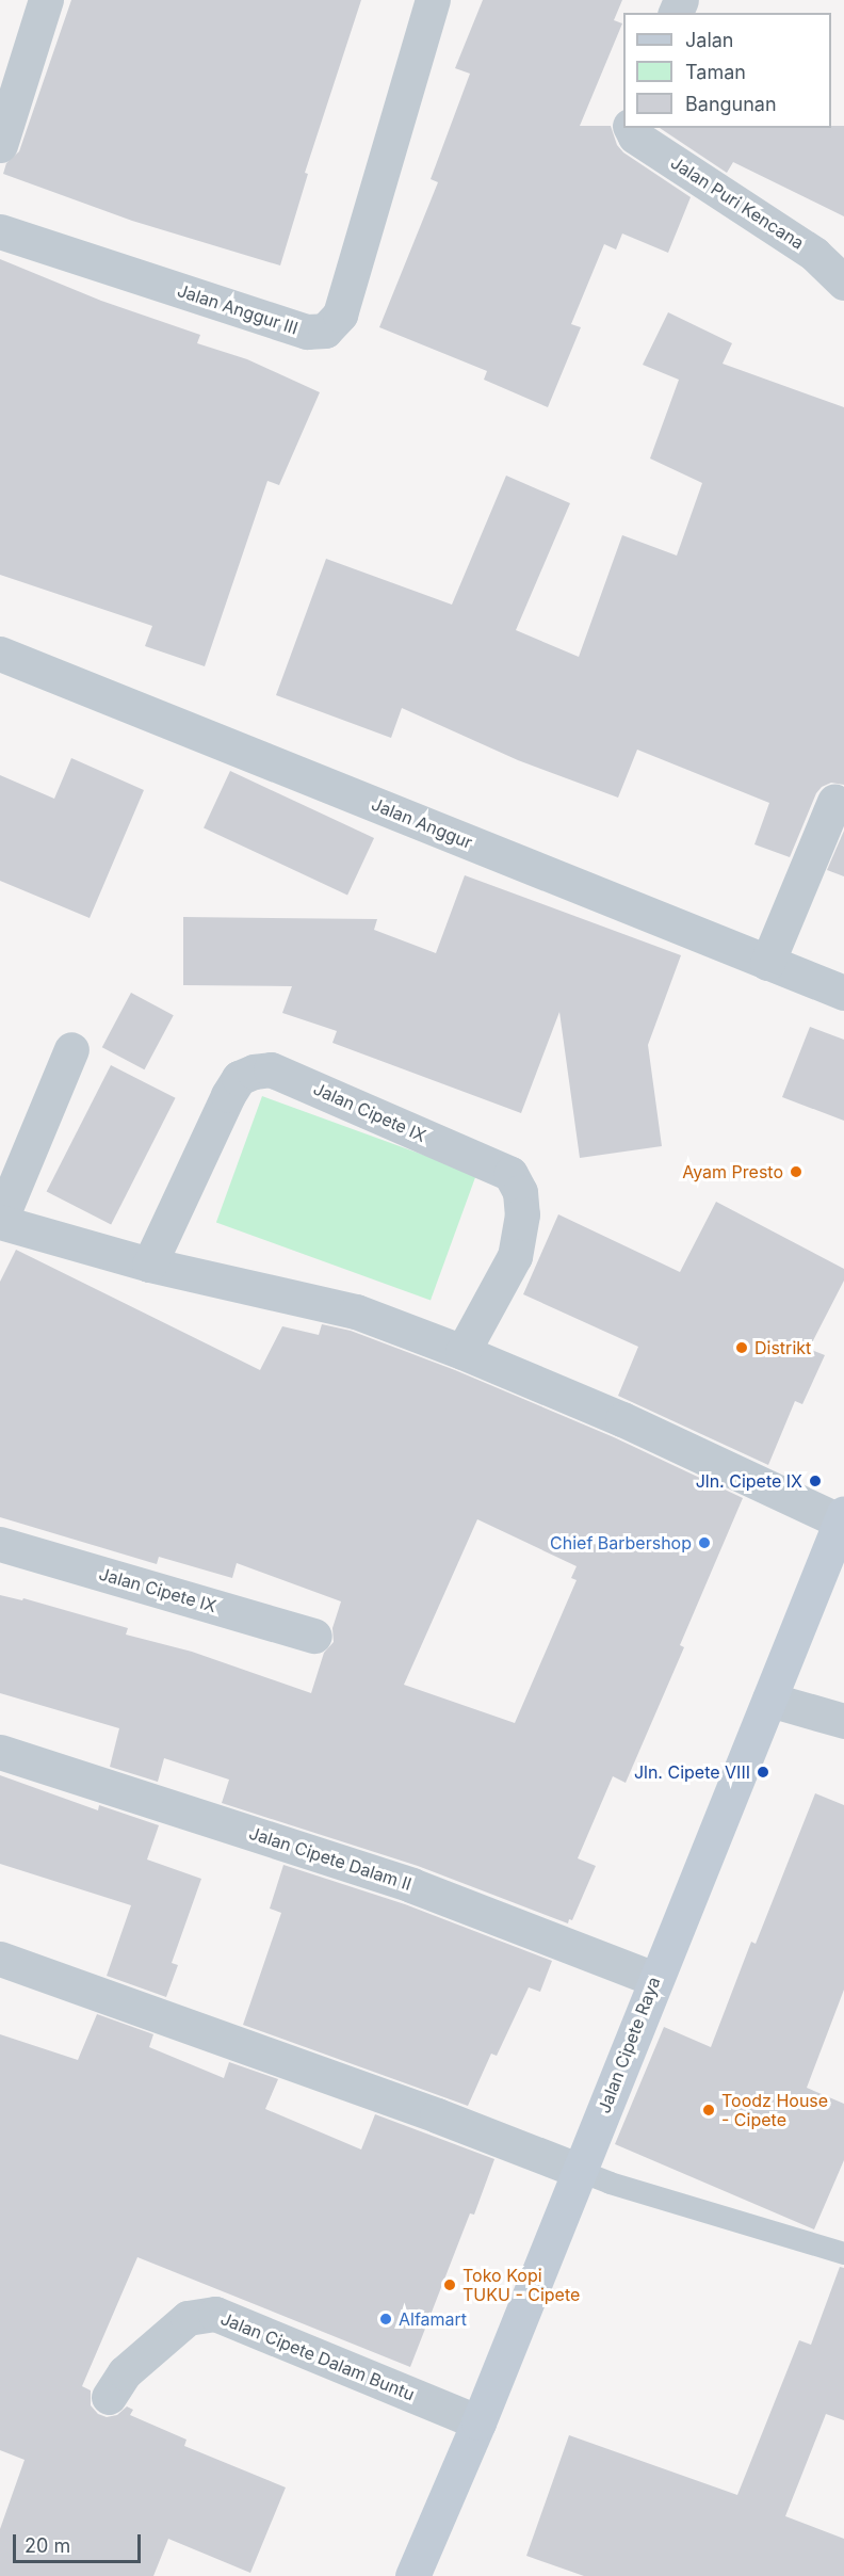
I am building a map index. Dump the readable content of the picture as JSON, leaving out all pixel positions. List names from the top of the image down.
{
  "streets": {
    "main road": ["Jalan Cipete Raya"],
    "street": [
      "Jalan Puri Kencana",
      "Jalan Anggur III",
      "Jalan Anggur",
      "Jalan Cipete IX",
      "Jalan Cipete Dalam II",
      "Jalan Cipete Dalam Buntu"
    ]
  },
  "crossings": [
    ["Jalan Cipete Dalam II", "Jalan Cipete Raya"],
    ["Jalan Cipete Raya", "Jalan Cipete Dalam Buntu"]
  ],
  "places": [
    "Ayam Presto",
    "Distrikt",
    "Jln. Cipete IX",
    "Chief Barbershop",
    "Jln. Cipete VIII",
    "Toodz House - Cipete",
    "Toko Kopi TUKU - Cipete",
    "Alfamart"
  ],
  "legend": ["Jalan", "Taman", "Bangunan"],
  "scale_bar": "20 m"
}
